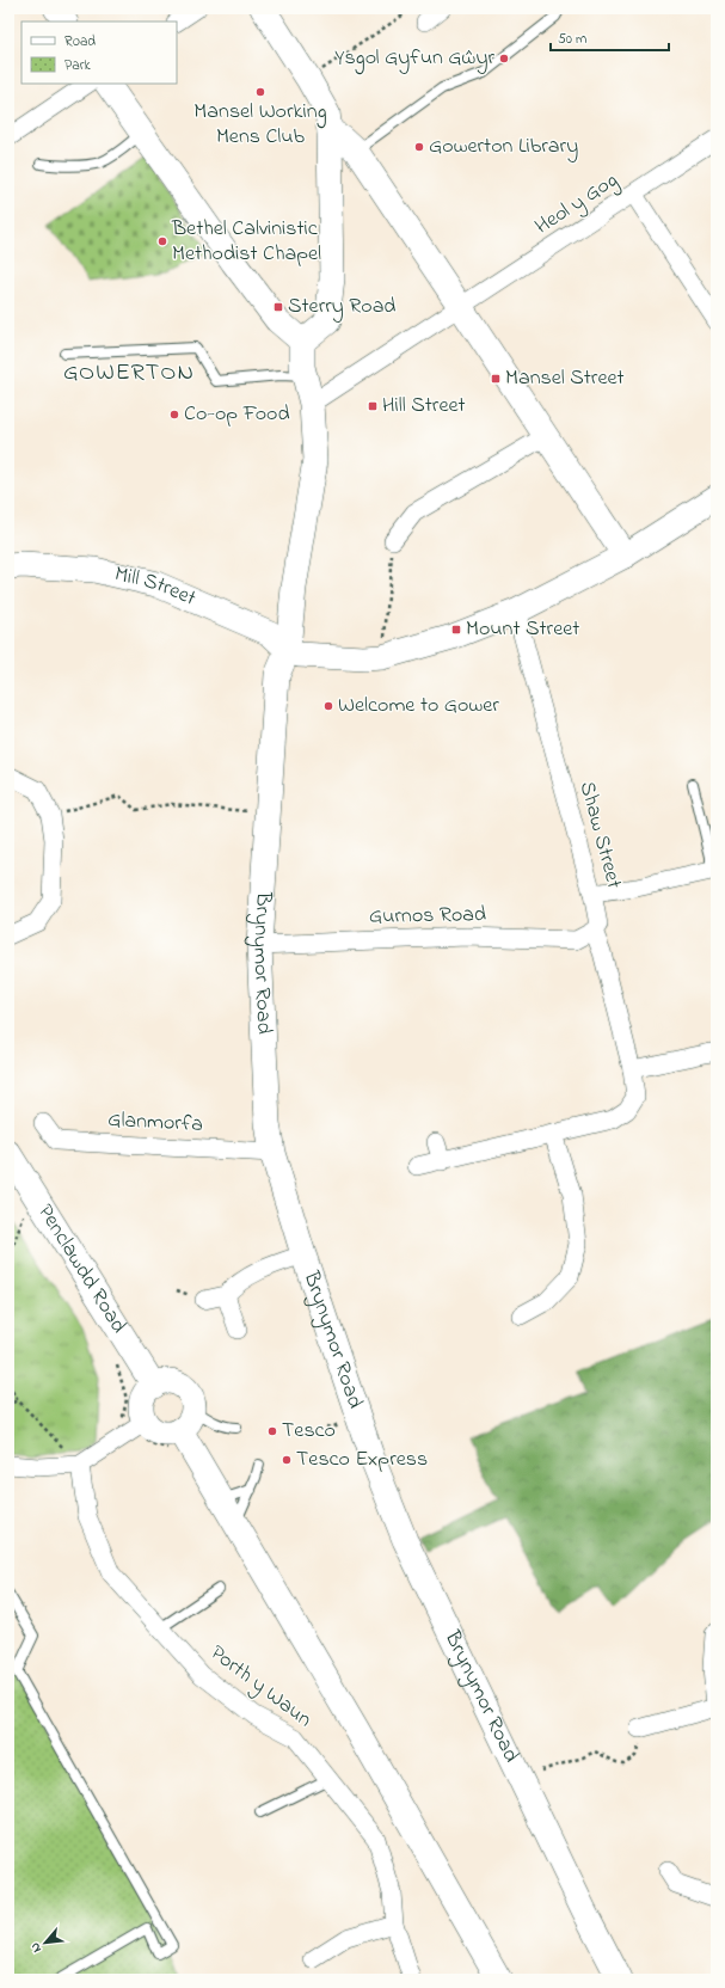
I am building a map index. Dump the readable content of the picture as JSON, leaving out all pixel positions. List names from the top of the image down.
{
  "streets": {
    "street": [
      "Heol y Gog",
      "Mill Street",
      "Shaw Street",
      "Gurnos Road",
      "Brynymor Road",
      "Glanmorfa",
      "Penclawdd Road",
      "Porth y Waun"
    ]
  },
  "crossings": [
    ["Mill Street", "Brynymor Road"],
    ["Shaw Street", "Gurnos Road"],
    ["Gurnos Road", "Brynymor Road"],
    ["Brynymor Road", "Glanmorfa"]
  ],
  "districts": ["GOWERTON"],
  "places": {
    "other": [
      "Ysgol Gyfun Gŵyr",
      "Mansel Working Mens Club",
      "Gowerton Library",
      "Bethel Calvinistic Methodist Chapel",
      "Co-op Food",
      "Welcome to Gower",
      "Tesco",
      "Tesco Express"
    ],
    "transit": [
      "Sterry Road",
      "Mansel Street",
      "Hill Street",
      "Mount Street"
    ]
  },
  "legend": ["Road", "Park"],
  "scale_bar": "50 m",
  "north": "bottom left"
}
